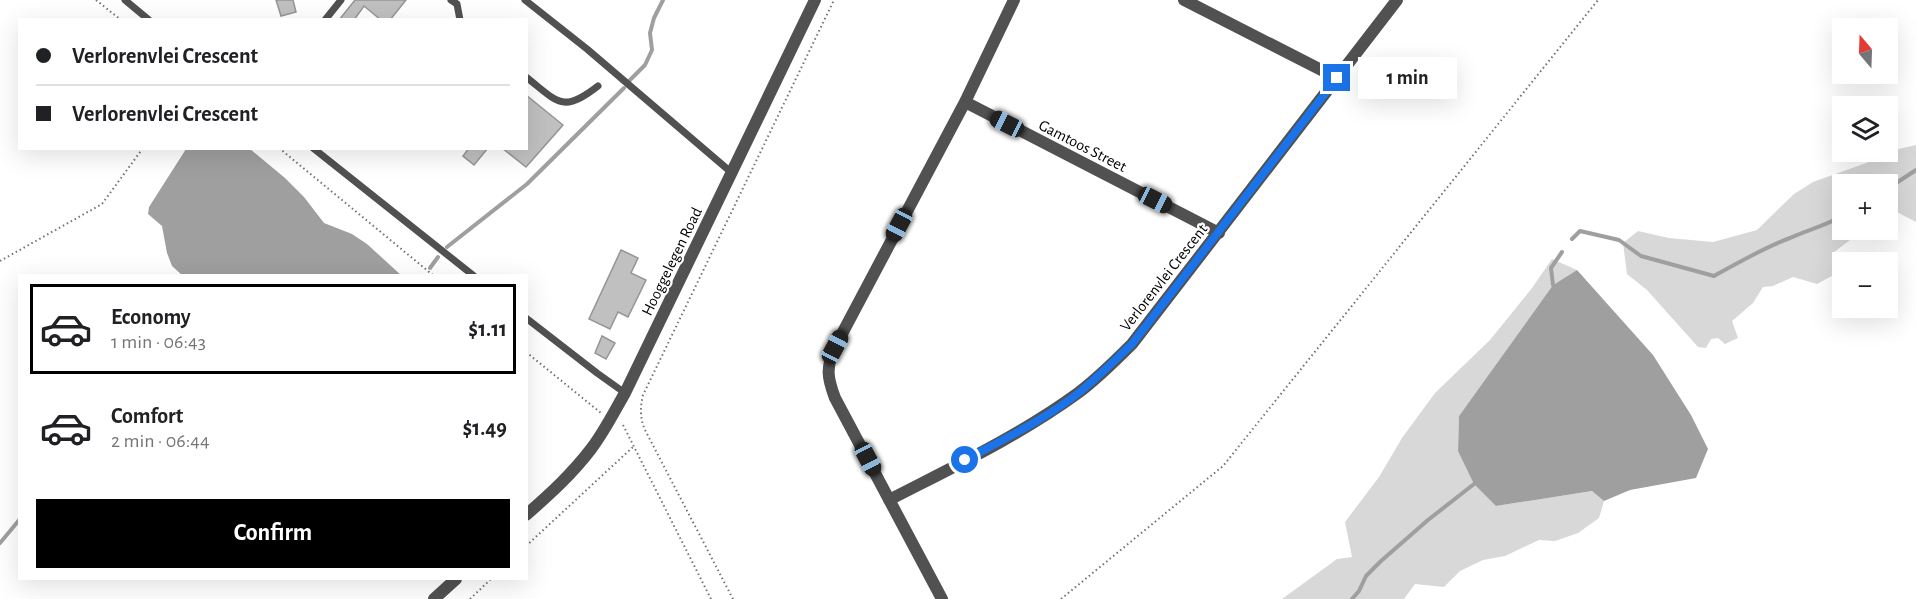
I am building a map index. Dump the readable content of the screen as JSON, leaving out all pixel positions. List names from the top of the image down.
{
  "streets": {
    "street": ["Gamtoos Street", "Hooggelegen Road", "Verlorenvlei Crescent"]
  },
  "crossings": [
    ["Gamtoos Street", "Verlorenvlei Crescent"]
  ],
  "north": "top",
  "page": {
    "map_buttons": ["+", "−"],
    "banner": ["Verlorenvlei Crescent", "Verlorenvlei Crescent"],
    "bubble": "1 min",
    "list": [
      {
        "name": "Economy",
        "note": "1 min · 06:43",
        "value": "$1.11"
      },
      {
        "name": "Comfort",
        "note": "2 min · 06:44",
        "value": "$1.49"
      }
    ],
    "buttons": "Confirm"
  }
}
